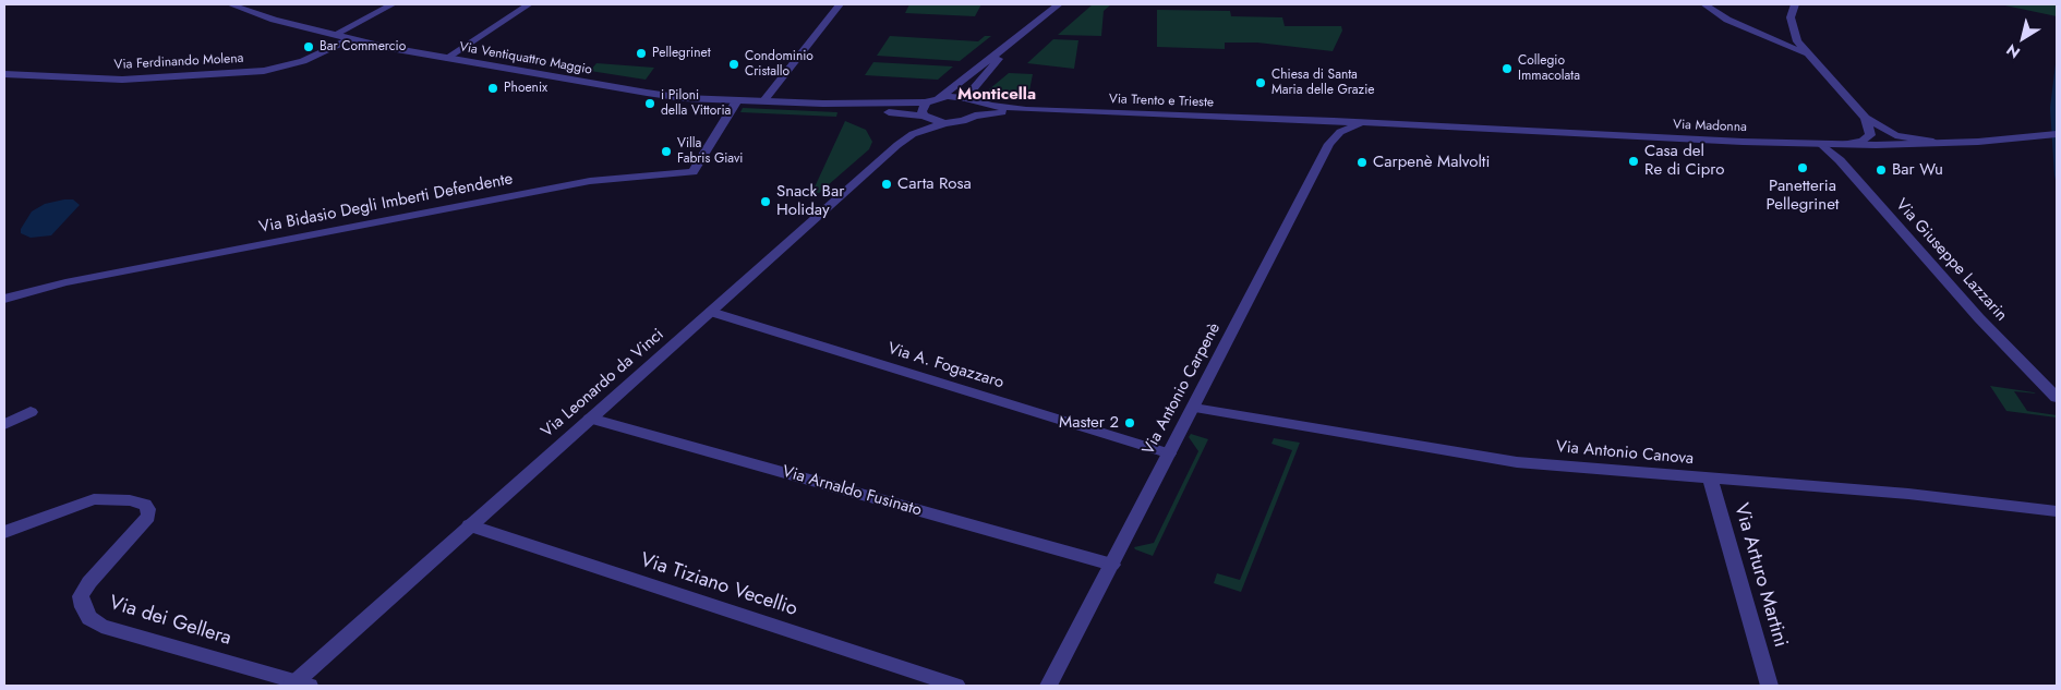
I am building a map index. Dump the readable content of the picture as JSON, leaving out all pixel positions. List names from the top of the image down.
{
  "streets": {
    "street": [
      "Via Ventiquattro Maggio",
      "Via Ferdinando Molena",
      "Via Trento e Trieste",
      "Via Madonna",
      "Via Bidasio Degli Imberti Defendente",
      "Via Giuseppe Lazzarin",
      "Via A. Fogazzaro",
      "Via Leonardo da Vinci",
      "Via Antonio Carpenè",
      "Via Antonio Canova",
      "Via Arnaldo Fusinato",
      "Via Arturo Martini",
      "Via Tiziano Vecellio",
      "Via dei Gellera"
    ]
  },
  "crossings": [
    ["Via Ventiquattro Maggio", "Via Ferdinando Molena"],
    ["Via Ventiquattro Maggio", "Via Trento e Trieste"],
    ["Via Ventiquattro Maggio", "Via Bidasio Degli Imberti Defendente"],
    ["Via Trento e Trieste", "Via Madonna"],
    ["Via Trento e Trieste", "Via Leonardo da Vinci"],
    ["Via Trento e Trieste", "Via Antonio Carpenè"],
    ["Via Madonna", "Via Giuseppe Lazzarin"],
    ["Via Madonna", "Via Antonio Carpenè"],
    ["Via A. Fogazzaro", "Via Leonardo da Vinci"],
    ["Via A. Fogazzaro", "Via Antonio Carpenè"],
    ["Via Leonardo da Vinci", "Via Arnaldo Fusinato"],
    ["Via Leonardo da Vinci", "Via Tiziano Vecellio"],
    ["Via Leonardo da Vinci", "Via dei Gellera"],
    ["Via Antonio Carpenè", "Via Antonio Canova"],
    ["Via Antonio Carpenè", "Via Arnaldo Fusinato"],
    ["Via Antonio Canova", "Via Arturo Martini"]
  ],
  "districts": ["Monticella"],
  "places": [
    "Bar Commercio",
    "Pellegrinet",
    "Condominio Cristallo",
    "Collegio Immacolata",
    "Chiesa di Santa Maria delle Grazie",
    "Phoenix",
    "i Piloni della Vittoria",
    "Villa Fabris Giavi",
    "Casa del Re di Cipro",
    "Carpenè Malvolti",
    "Panetteria Pellegrinet",
    "Bar Wu",
    "Carta Rosa",
    "Snack Bar Holiday",
    "Master 2"
  ],
  "north": "bottom left"
}
